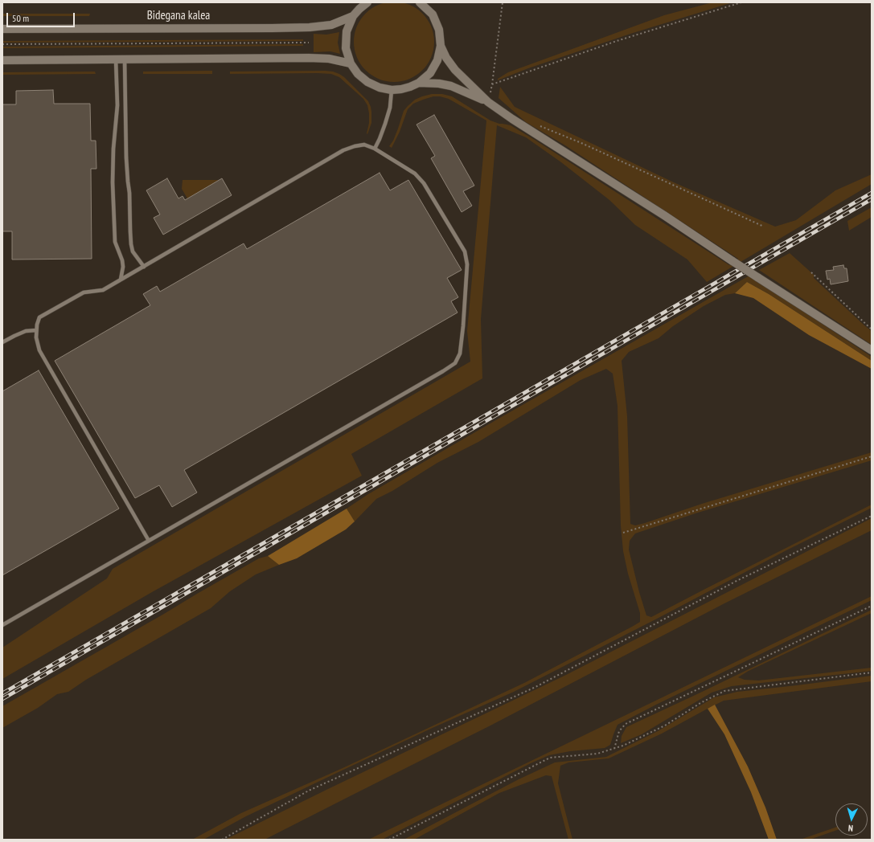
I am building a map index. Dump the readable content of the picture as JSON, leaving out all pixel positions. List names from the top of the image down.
{
  "streets": {
    "street": ["Bidegana kalea"]
  },
  "scale_bar": "50 m",
  "north": "bottom"
}
